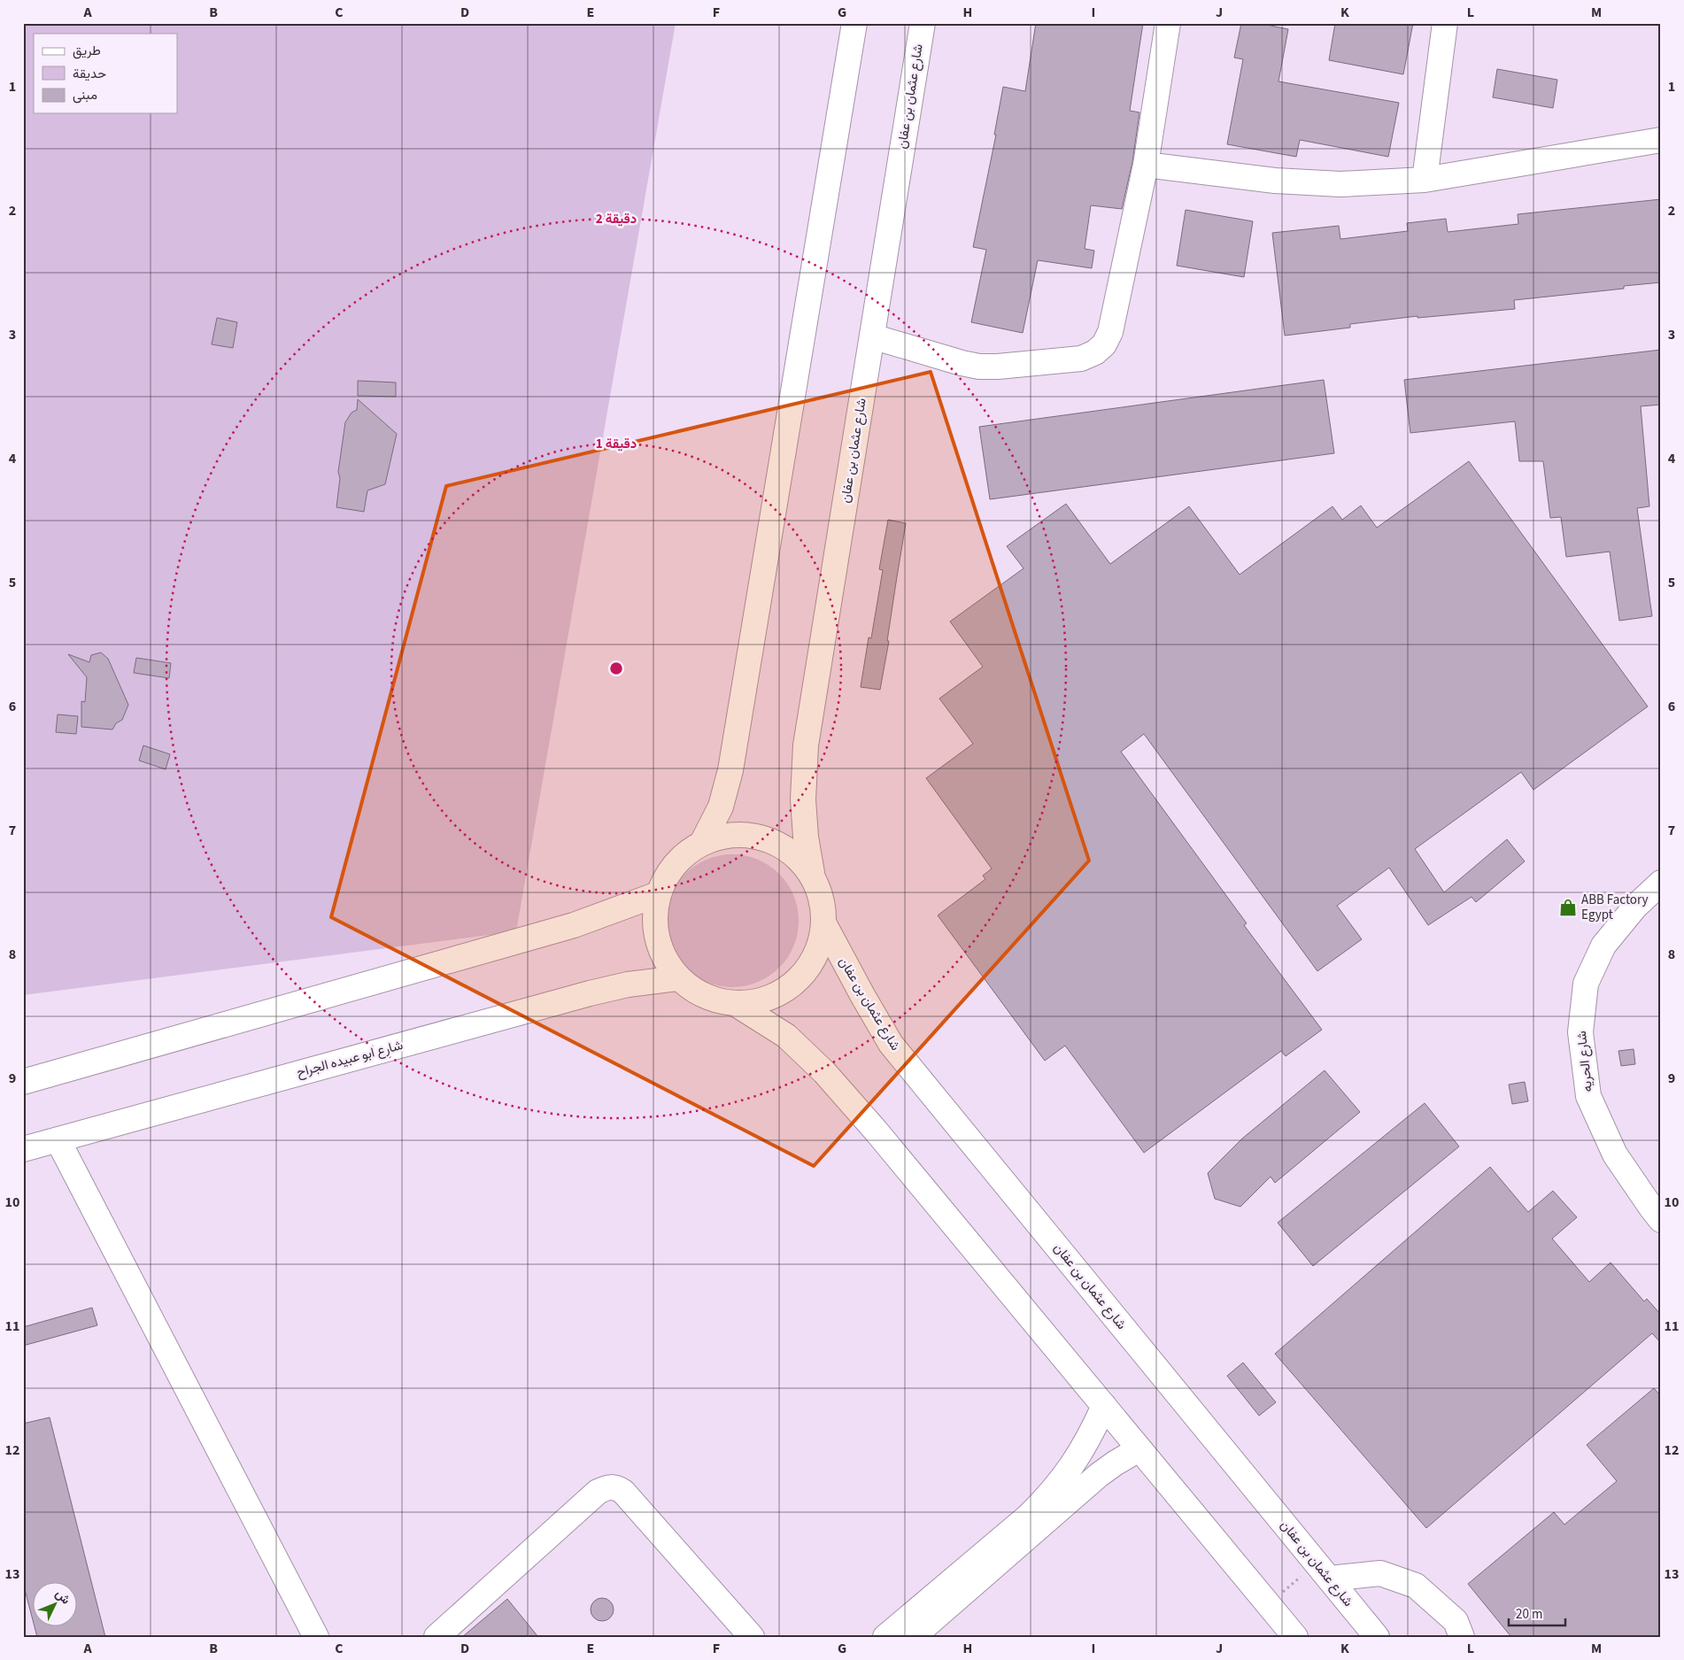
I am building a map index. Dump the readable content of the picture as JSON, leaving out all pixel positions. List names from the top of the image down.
{
  "streets": {
    "main road": ["شارع عثمان بن عفان", "شارع ابو عبيده الجراح", "شارع الحريه"]
  },
  "places": {
    "shop": ["ABB Factory Egypt"]
  },
  "legend": ["طريق", "حديقة", "مبنى"],
  "scale_bar": "20 m",
  "north": "top right",
  "grid": {
    "columns": [
      "A",
      "B",
      "C",
      "D",
      "E",
      "F",
      "G",
      "H",
      "I",
      "J",
      "K",
      "L",
      "M"
    ],
    "rows": [
      "1",
      "2",
      "3",
      "4",
      "5",
      "6",
      "7",
      "8",
      "9",
      "10",
      "11",
      "12",
      "13"
    ]
  },
  "rings": ["2 دقيقة", "1 دقيقة"]
}
